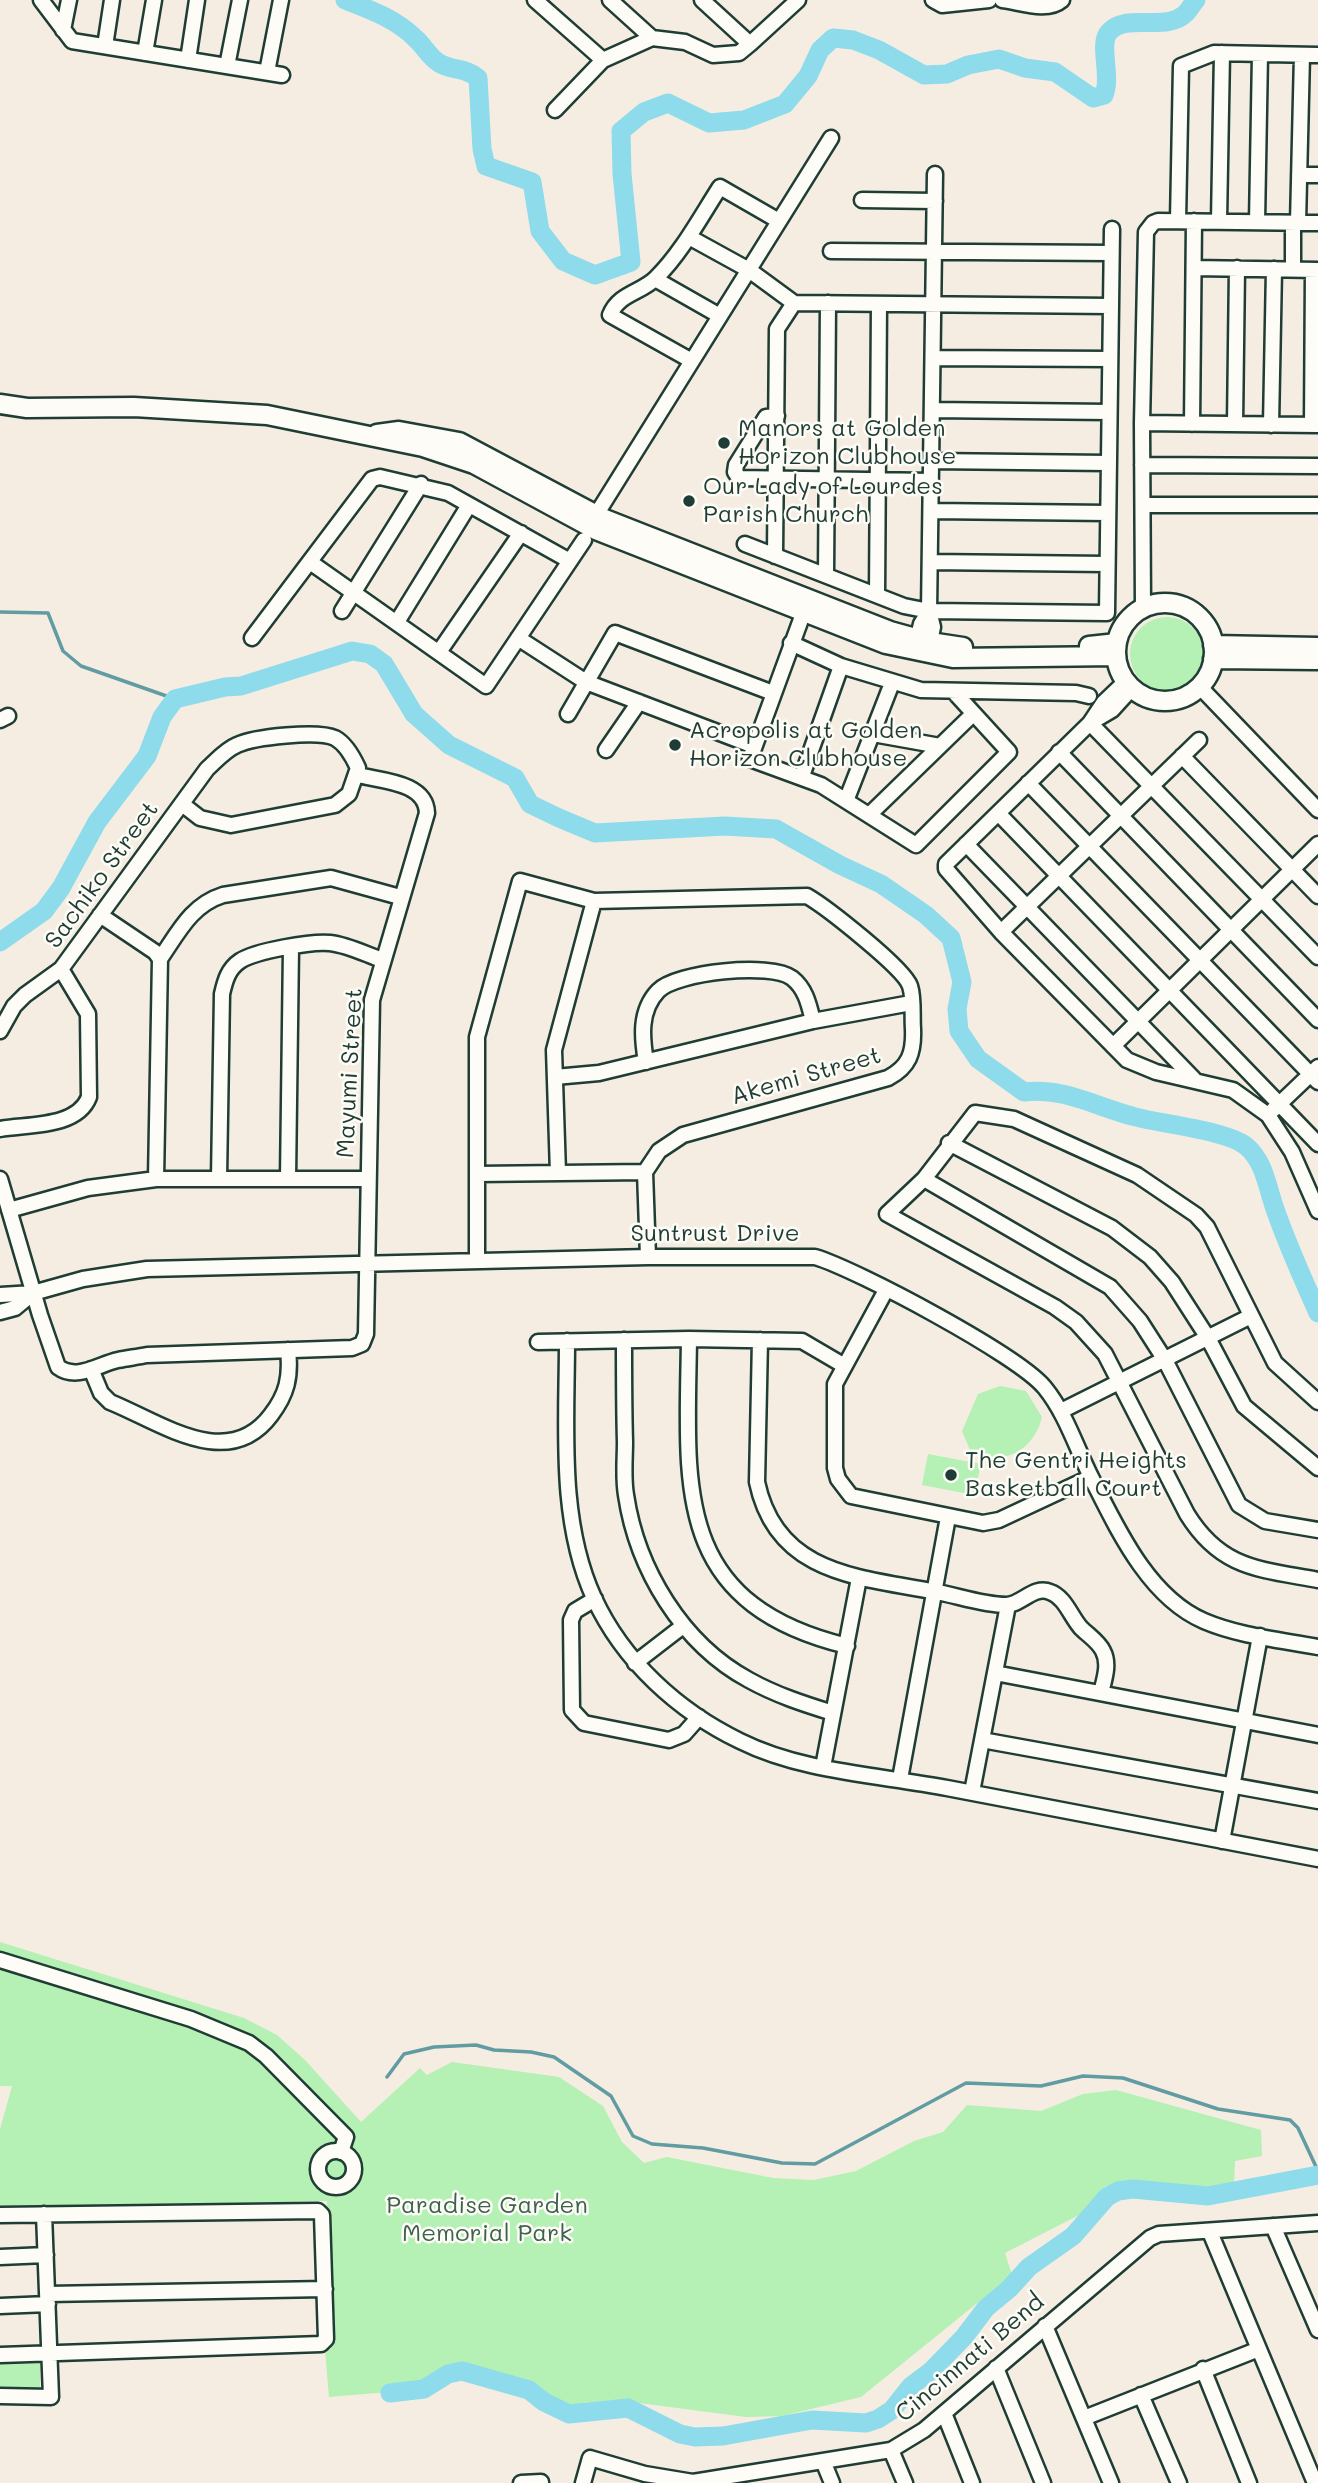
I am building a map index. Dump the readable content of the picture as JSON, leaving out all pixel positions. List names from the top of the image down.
{
  "streets": {
    "street": [
      "Sachiko Street",
      "Mayumi Street",
      "Akemi Street",
      "Suntrust Drive",
      "Cincinnati Bend"
    ]
  },
  "crossings": [
    ["Sachiko Street", "Mayumi Street"],
    ["Mayumi Street", "Suntrust Drive"]
  ],
  "parks": ["Paradise Garden Memorial Park"],
  "places": [
    "Manors at Golden Horizon Clubhouse",
    "Our Lady of Lourdes Parish Church",
    "Acropolis at Golden Horizon Clubhouse",
    "The Gentri Heights Basketball Court"
  ]
}
